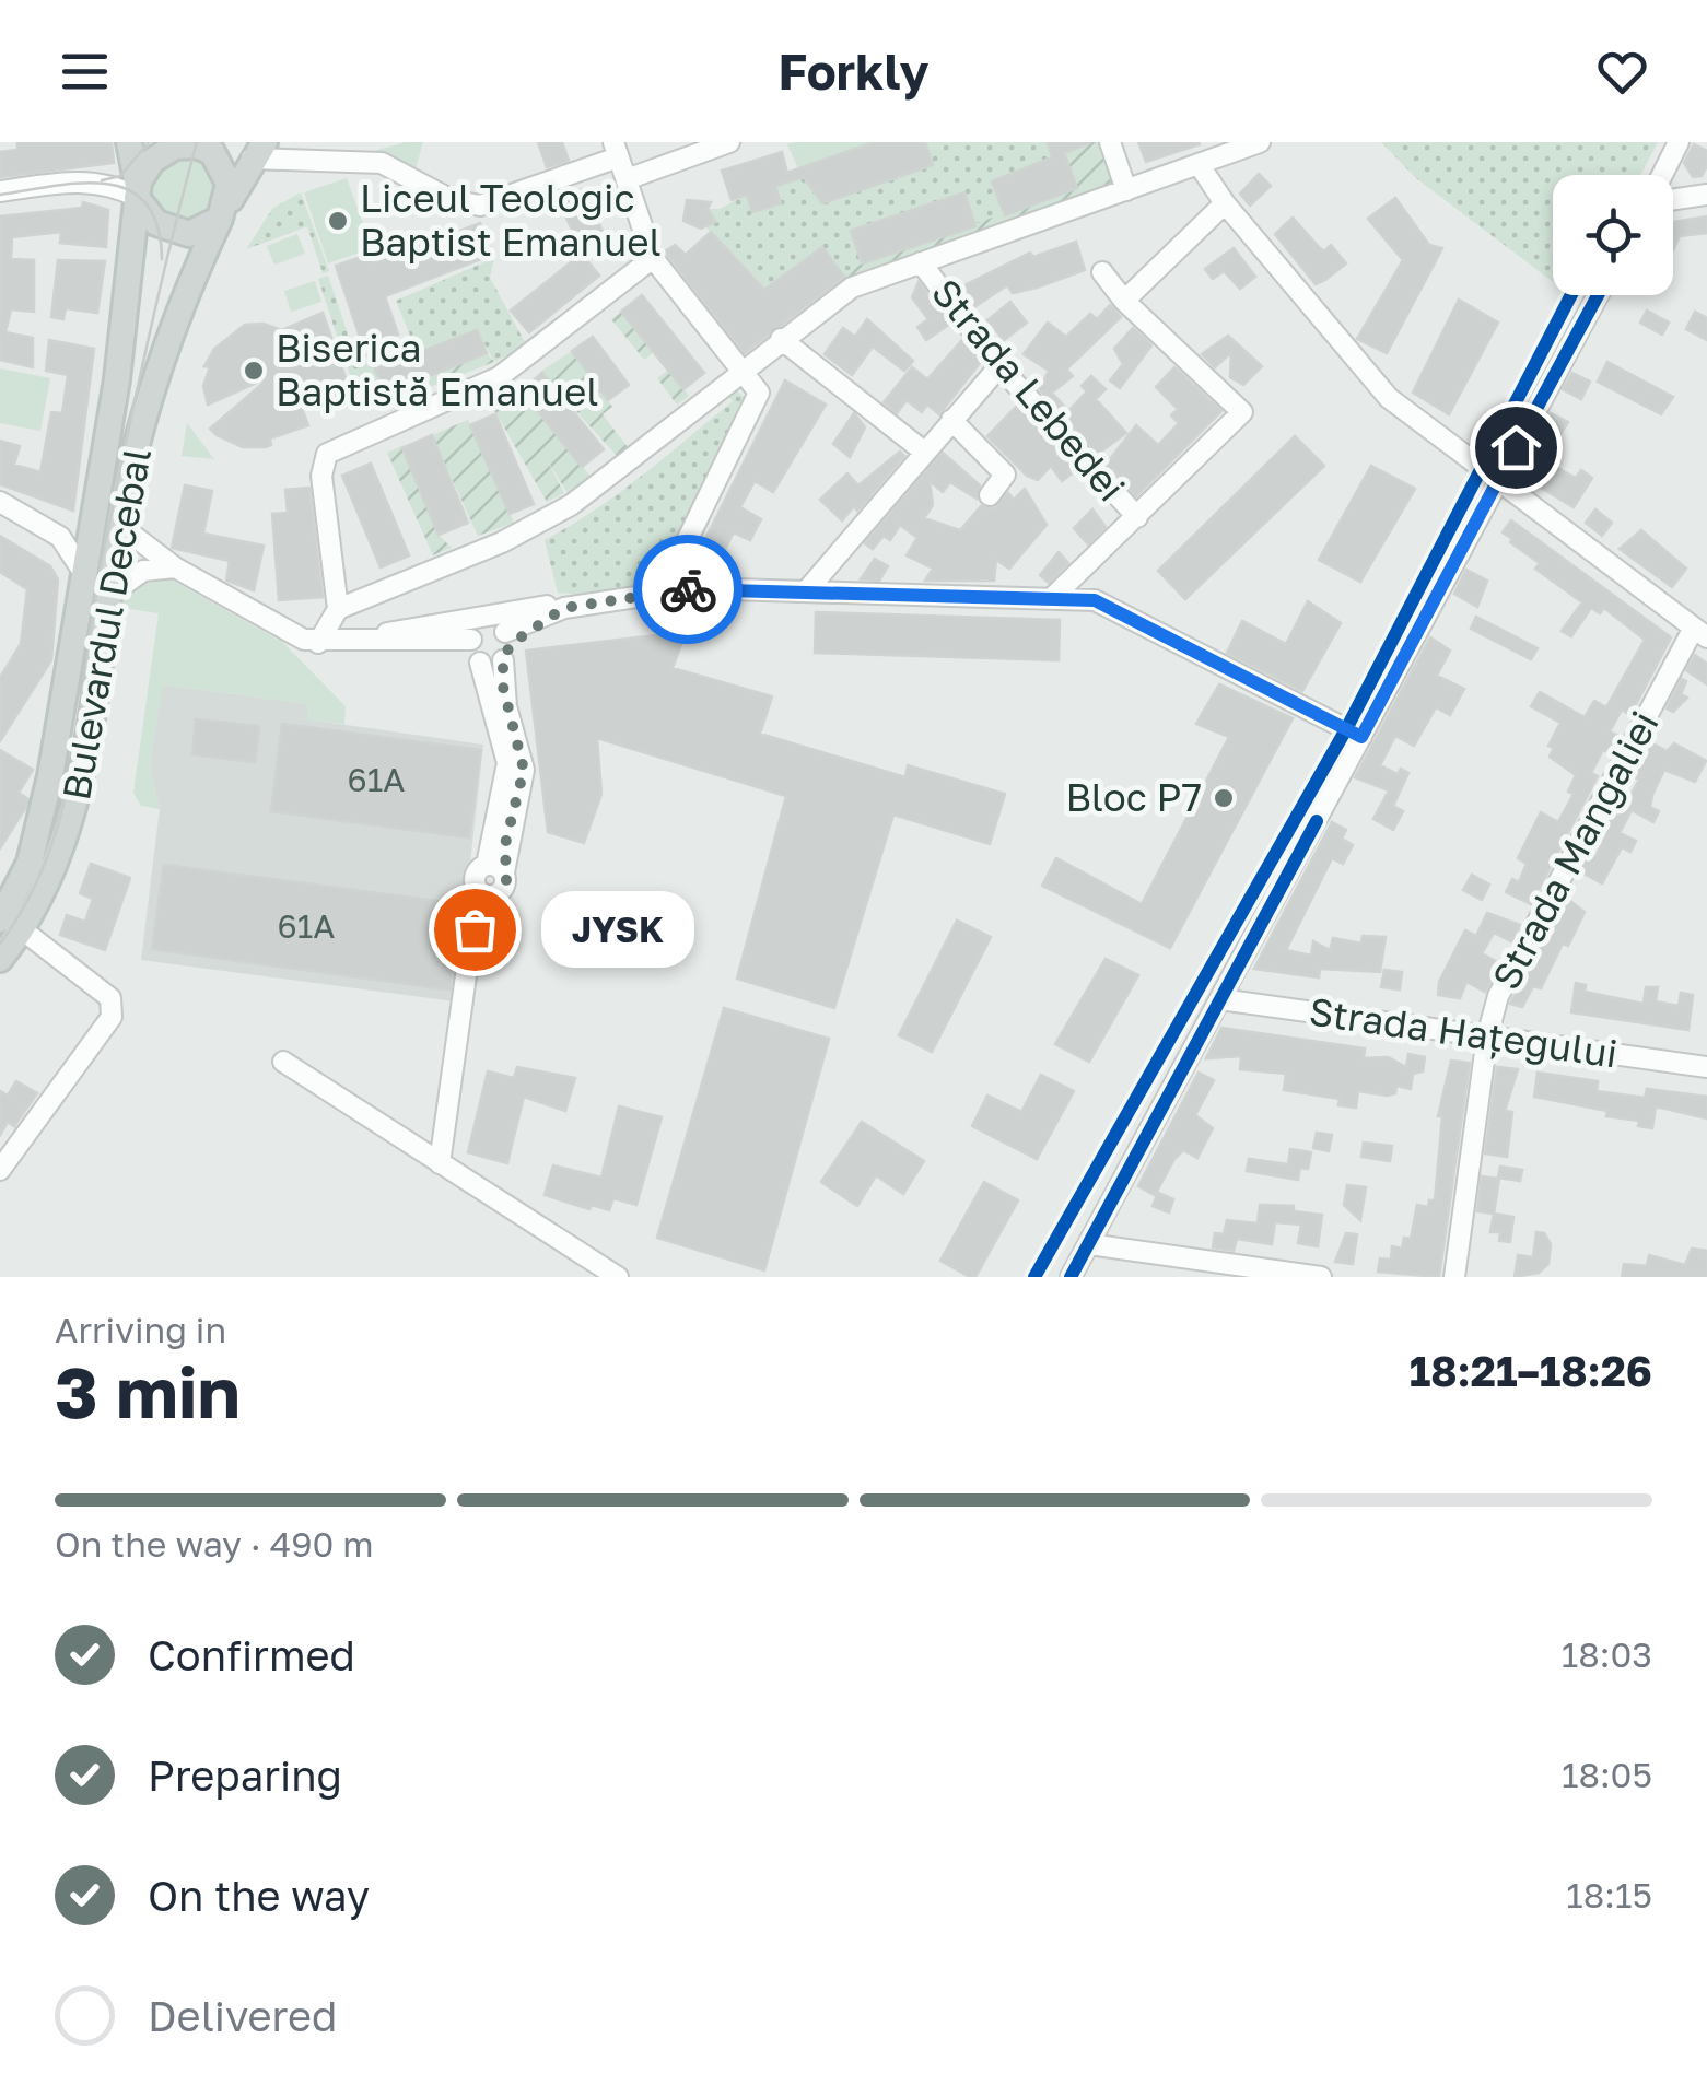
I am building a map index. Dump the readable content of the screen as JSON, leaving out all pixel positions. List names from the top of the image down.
{
  "streets": {
    "main road": ["Bulevardul Decebal"],
    "street": ["Strada Lebedei", "Strada Mangaliei", "Strada Hațegului"]
  },
  "crossings": [
    ["Strada Mangaliei", "Strada Hațegului"]
  ],
  "places": [
    "Liceul Teologic Baptist Emanuel",
    "Biserica Baptistă Emanuel",
    "Bloc P7",
    "JYSK"
  ],
  "house_numbers": ["61A", "61A"],
  "page": {
    "header": "Forkly",
    "bubble": "JYSK",
    "heading": ["3 min", "Arriving in", "18:21–18:26"],
    "bar": "On the way · 490 m",
    "list": [
      ["Confirmed", "18:03"],
      ["Preparing", "18:05"],
      ["On the way", "18:15"],
      "Delivered"
    ]
  }
}
